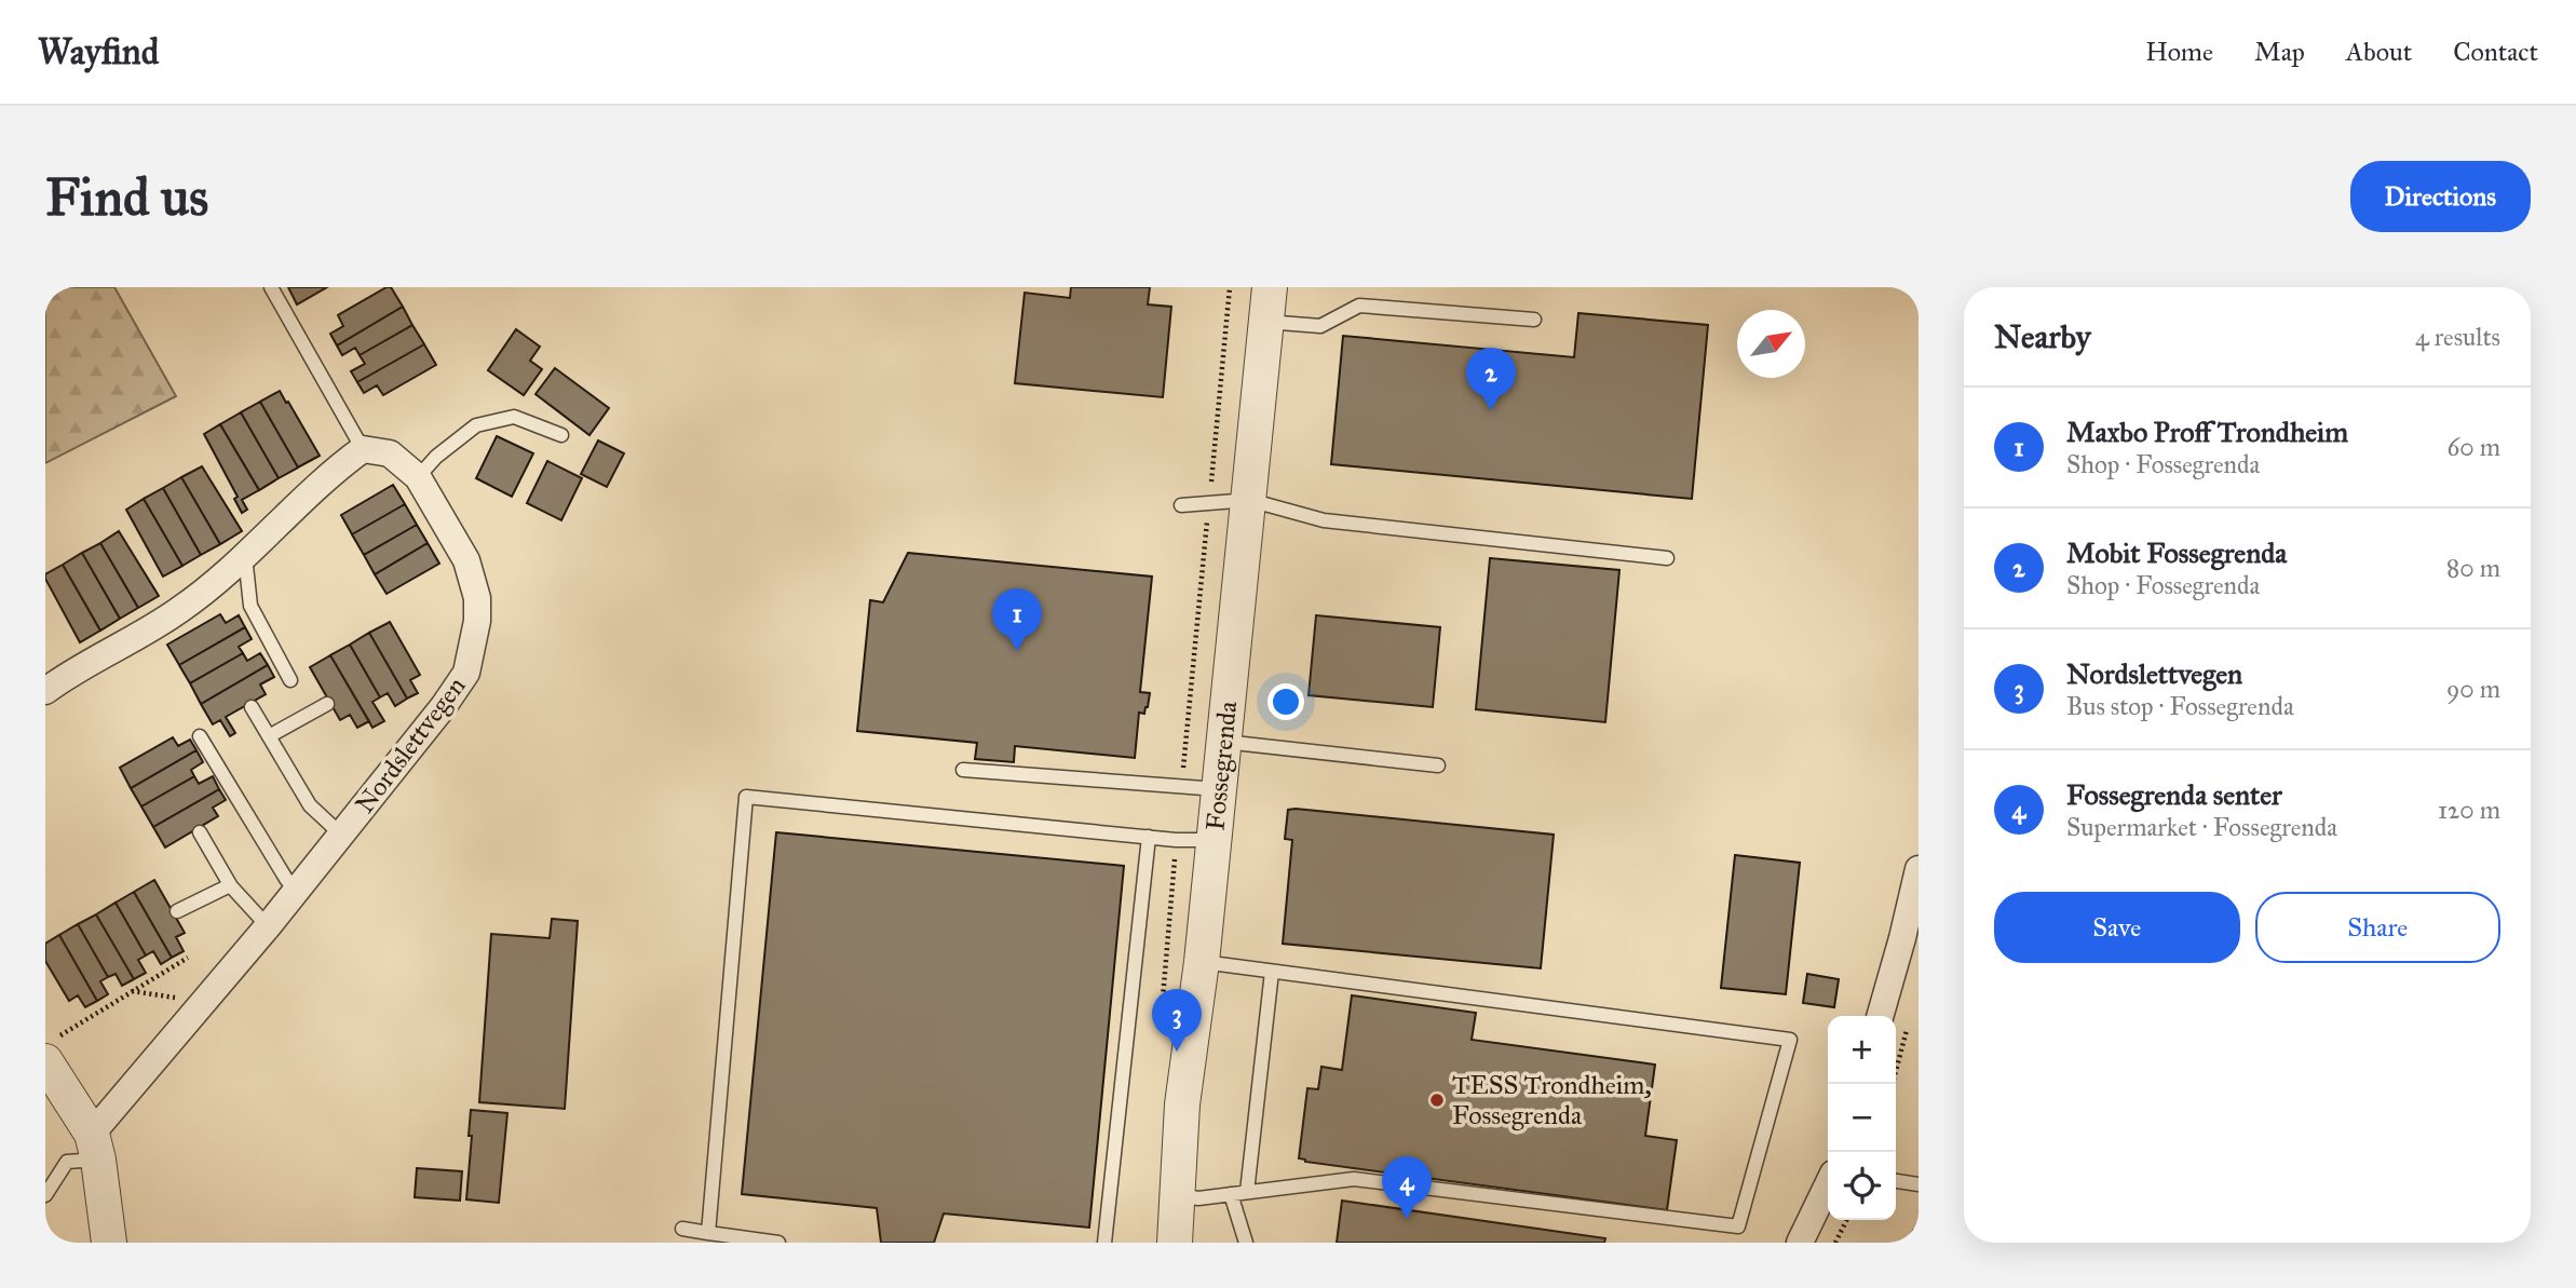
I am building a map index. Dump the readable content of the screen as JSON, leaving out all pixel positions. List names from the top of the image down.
{
  "streets": {
    "street": ["Nordslettvegen", "Fossegrenda"]
  },
  "places": ["TESS Trondheim, Fossegrenda"],
  "north": "top right",
  "page": {
    "header": "Wayfind",
    "nav": [
      "Home",
      "Map",
      "About",
      "Contact"
    ],
    "buttons": [
      "Directions",
      ["Save", "Share"]
    ],
    "title": "Find us",
    "heading": ["Nearby", "4 results"],
    "pins": [
      "2",
      "1",
      "3",
      "4"
    ],
    "list": [
      {
        "mark": "1",
        "name": "Maxbo Proff Trondheim",
        "note": "Shop · Fossegrenda",
        "value": "60 m"
      },
      {
        "mark": "2",
        "name": "Mobit Fossegrenda",
        "note": "Shop · Fossegrenda",
        "value": "80 m"
      },
      {
        "mark": "3",
        "name": "Nordslettvegen",
        "note": "Bus stop · Fossegrenda",
        "value": "90 m"
      },
      {
        "mark": "4",
        "name": "Fossegrenda senter",
        "note": "Supermarket · Fossegrenda",
        "value": "120 m"
      }
    ],
    "map_buttons": ["+", "−"]
  }
}
